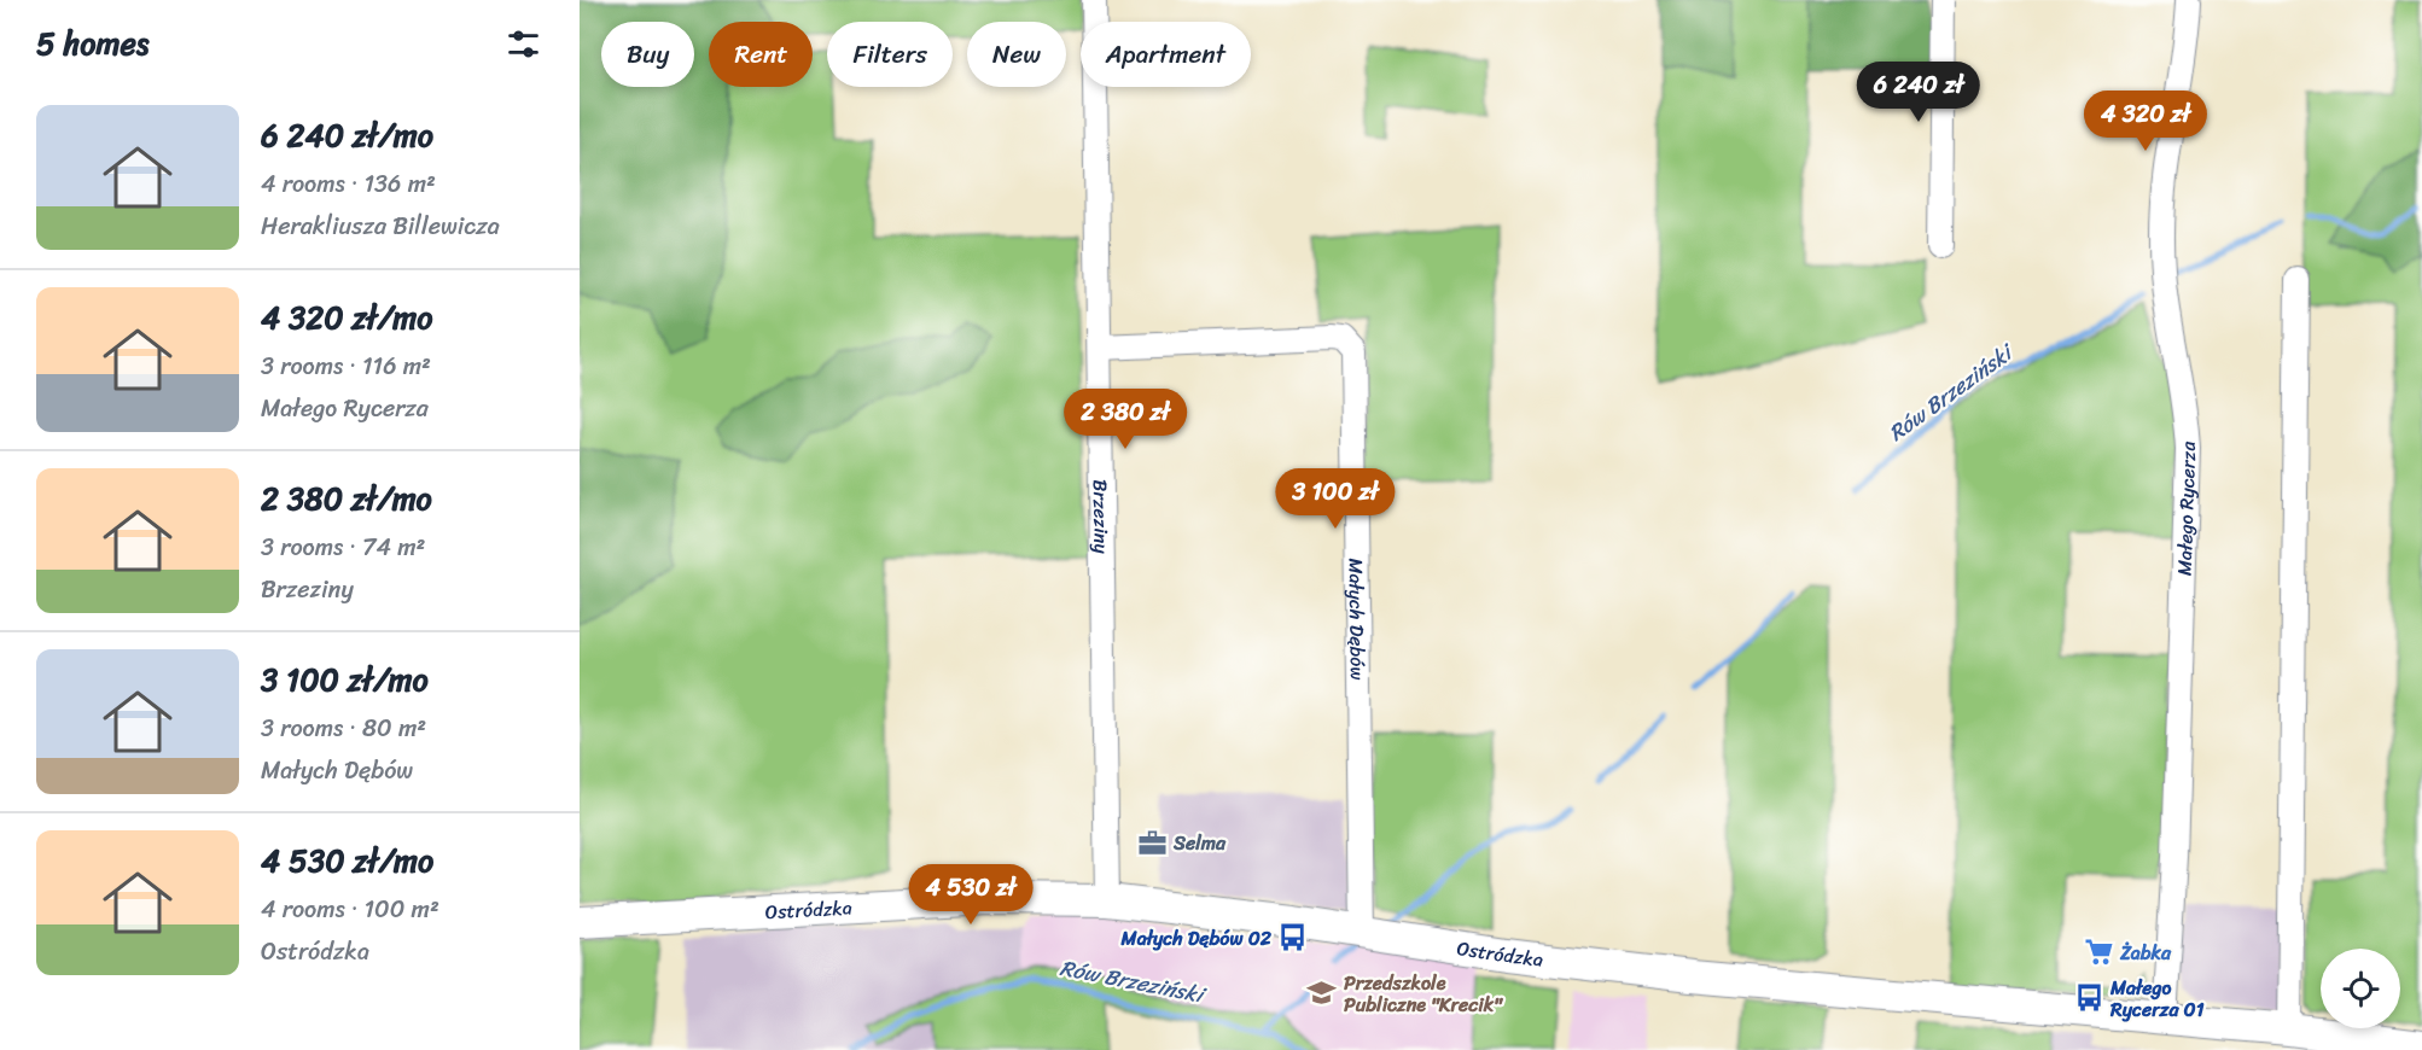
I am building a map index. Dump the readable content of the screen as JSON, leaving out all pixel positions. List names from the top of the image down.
{
  "streets": {
    "street": [
      "Małego Rycerza",
      "Brzeziny",
      "Małych Dębów",
      "Ostródzka"
    ]
  },
  "crossings": [
    ["Małego Rycerza", "Ostródzka"],
    ["Brzeziny", "Małych Dębów"],
    ["Brzeziny", "Ostródzka"],
    ["Małych Dębów", "Ostródzka"]
  ],
  "water": ["Rów Brzeziński"],
  "places": {
    "office": ["Selma"],
    "bus stop": ["Małych Dębów 02", "Małego Rycerza 01"],
    "supermarket": ["Żabka"],
    "school or university": ["Przedszkole Publiczne \"Krecik\""]
  },
  "page": {
    "heading": "5 homes",
    "chip": [
      "Buy",
      "Rent",
      "Filters",
      "New",
      "Apartment"
    ],
    "price": [
      "6 240 zł",
      "4 320 zł",
      "2 380 zł",
      "3 100 zł",
      "4 530 zł"
    ],
    "list": [
      {
        "name": "6 240 zł/mo",
        "note": "4 rooms · 136 m² · Herakliusza Billewicza"
      },
      {
        "name": "4 320 zł/mo",
        "note": "3 rooms · 116 m² · Małego Rycerza"
      },
      {
        "name": "2 380 zł/mo",
        "note": "3 rooms · 74 m² · Brzeziny"
      },
      {
        "name": "3 100 zł/mo",
        "note": "3 rooms · 80 m² · Małych Dębów"
      },
      {
        "name": "4 530 zł/mo",
        "note": "4 rooms · 100 m² · Ostródzka"
      }
    ]
  }
}
